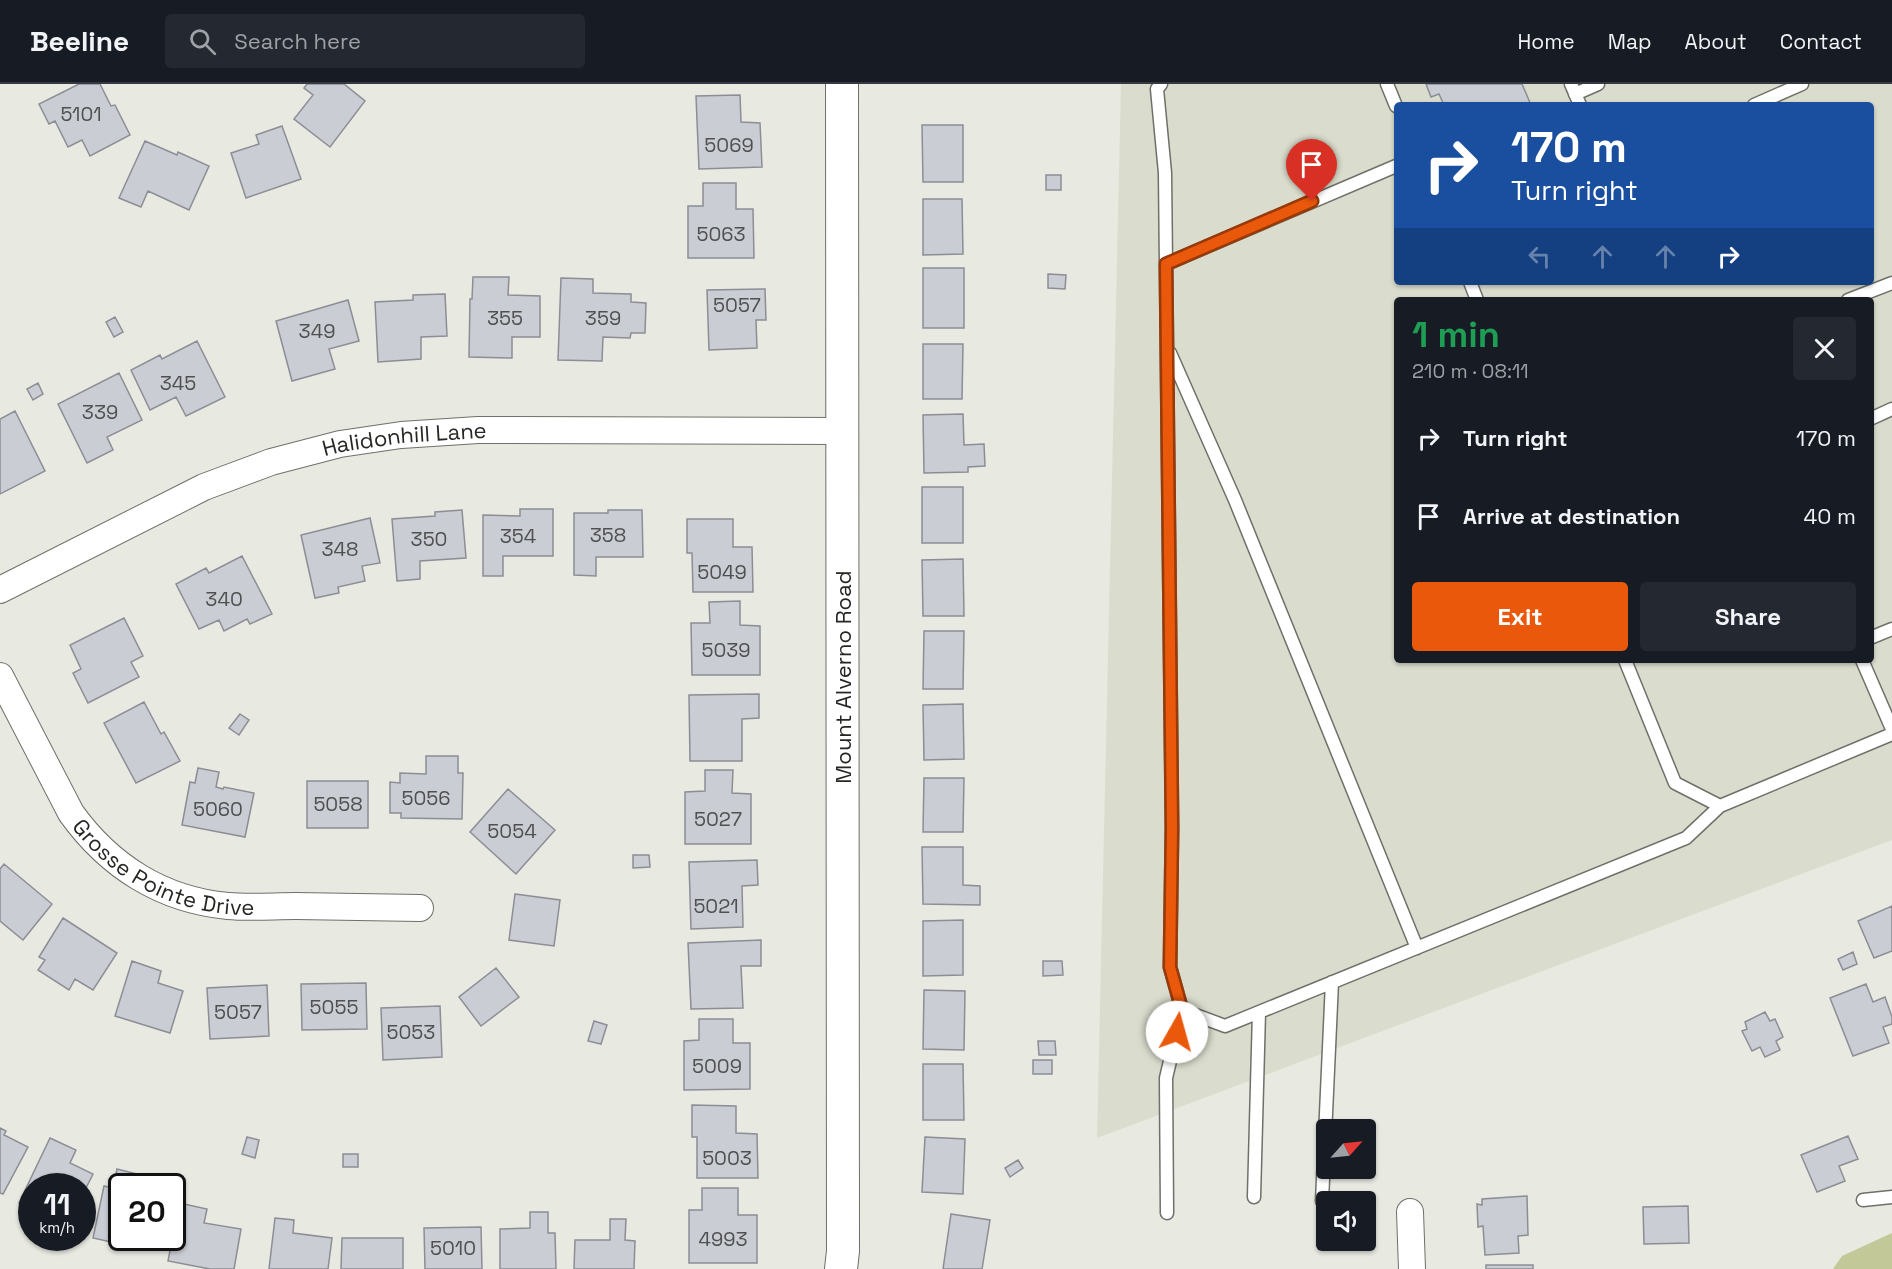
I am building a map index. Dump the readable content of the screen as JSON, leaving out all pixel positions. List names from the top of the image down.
{
  "streets": {
    "street": ["Halidonhill Lane", "Mount Alverno Road", "Grosse Pointe Drive"]
  },
  "crossings": [
    ["Halidonhill Lane", "Mount Alverno Road"]
  ],
  "house_numbers": [
    "5101",
    "5069",
    "5063",
    "5057",
    "355",
    "359",
    "349",
    "345",
    "339",
    "358",
    "354",
    "350",
    "348",
    "5049",
    "340",
    "5039",
    "5056",
    "5058",
    "5060",
    "5027",
    "5054",
    "5021",
    "5055",
    "5057",
    "5053",
    "5009",
    "5003",
    "4993",
    "5010"
  ],
  "north": "top right",
  "page": {
    "header": "Beeline",
    "search": "Search here",
    "nav": [
      "Home",
      "Map",
      "About",
      "Contact"
    ],
    "turn": ["170 m", "Turn right"],
    "heading": ["1 min", "210 m · 08:11"],
    "list": [
      {
        "name": "Turn right",
        "value": "170 m"
      },
      {
        "name": "Arrive at destination",
        "value": "40 m"
      }
    ],
    "buttons": ["Exit", "Share"],
    "speed": "11 km/h",
    "limit": "20"
  }
}
